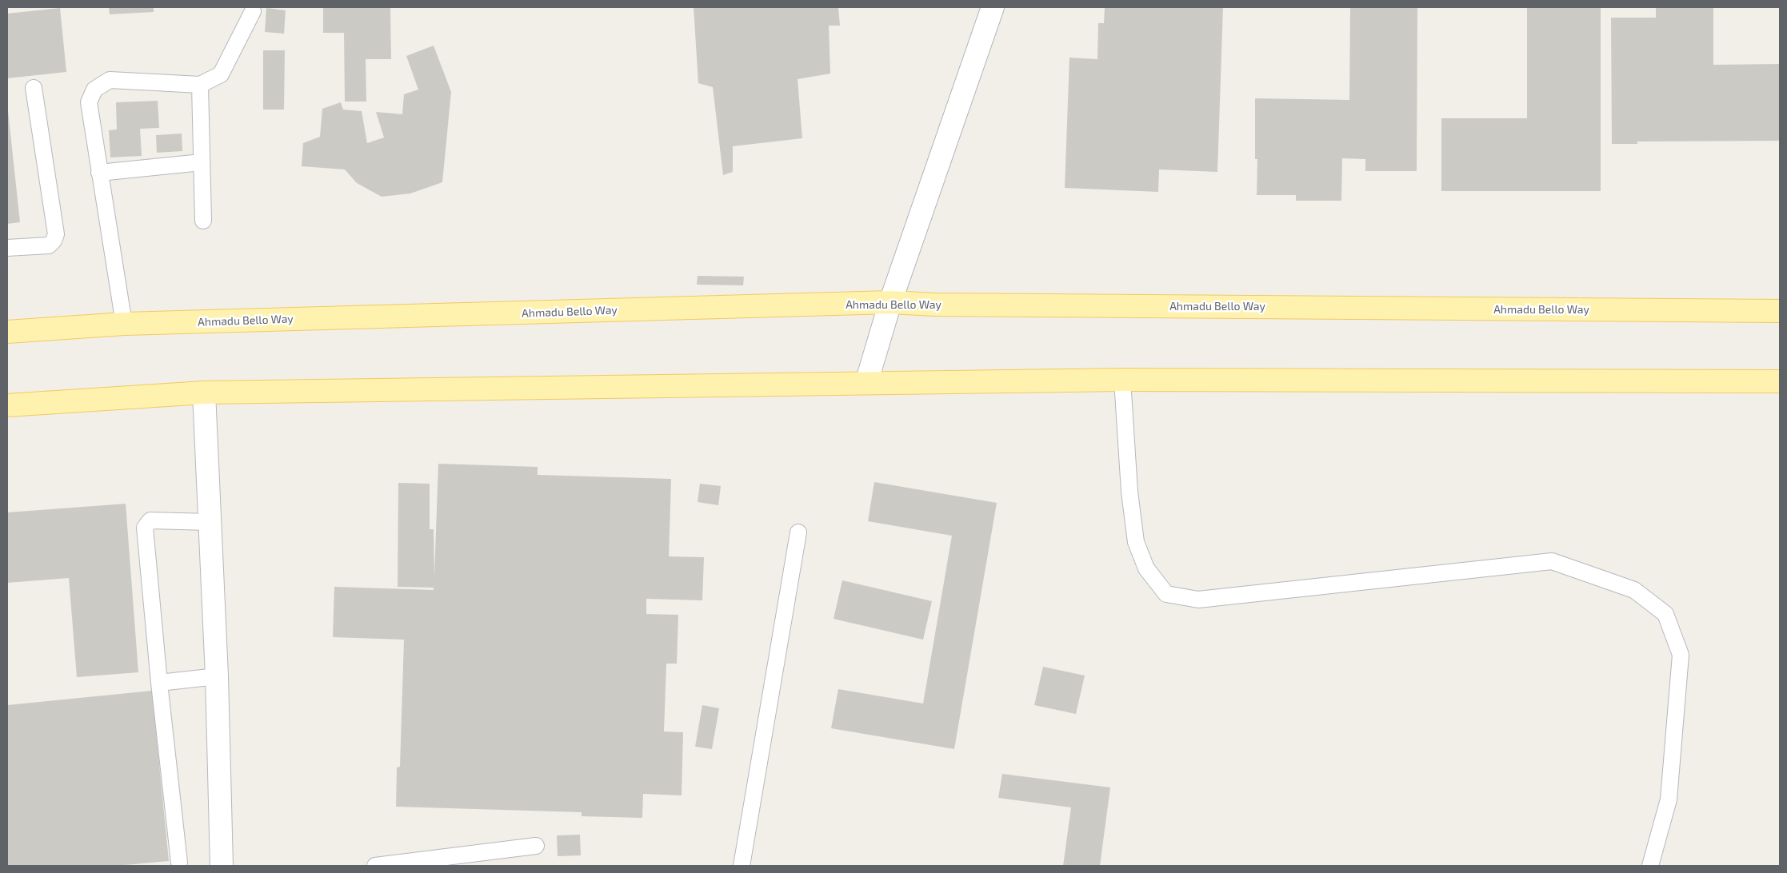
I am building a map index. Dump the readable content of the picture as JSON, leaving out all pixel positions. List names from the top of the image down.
{
  "streets": {
    "main road": ["Ahmadu Bello Way"]
  }
}
